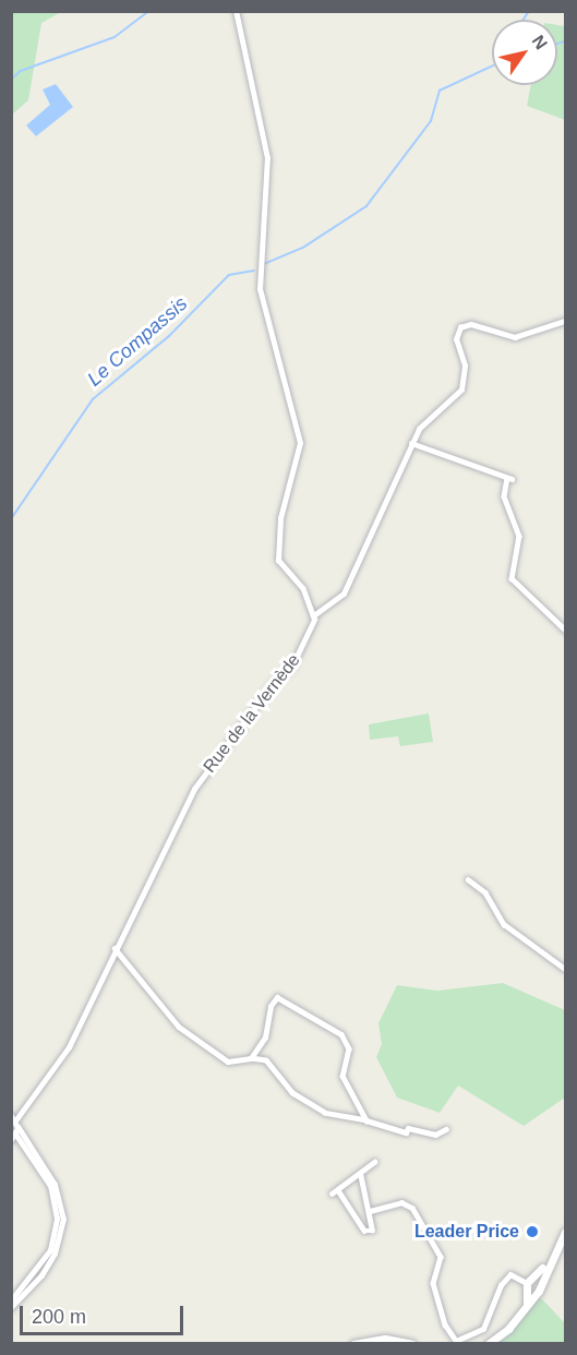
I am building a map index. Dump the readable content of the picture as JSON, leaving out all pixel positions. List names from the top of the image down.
{
  "streets": {
    "street": ["Rue de la Vernède"]
  },
  "water": ["Le Compassis"],
  "places": ["Leader Price"],
  "scale_bar": "200 m",
  "north": "top right"
}
